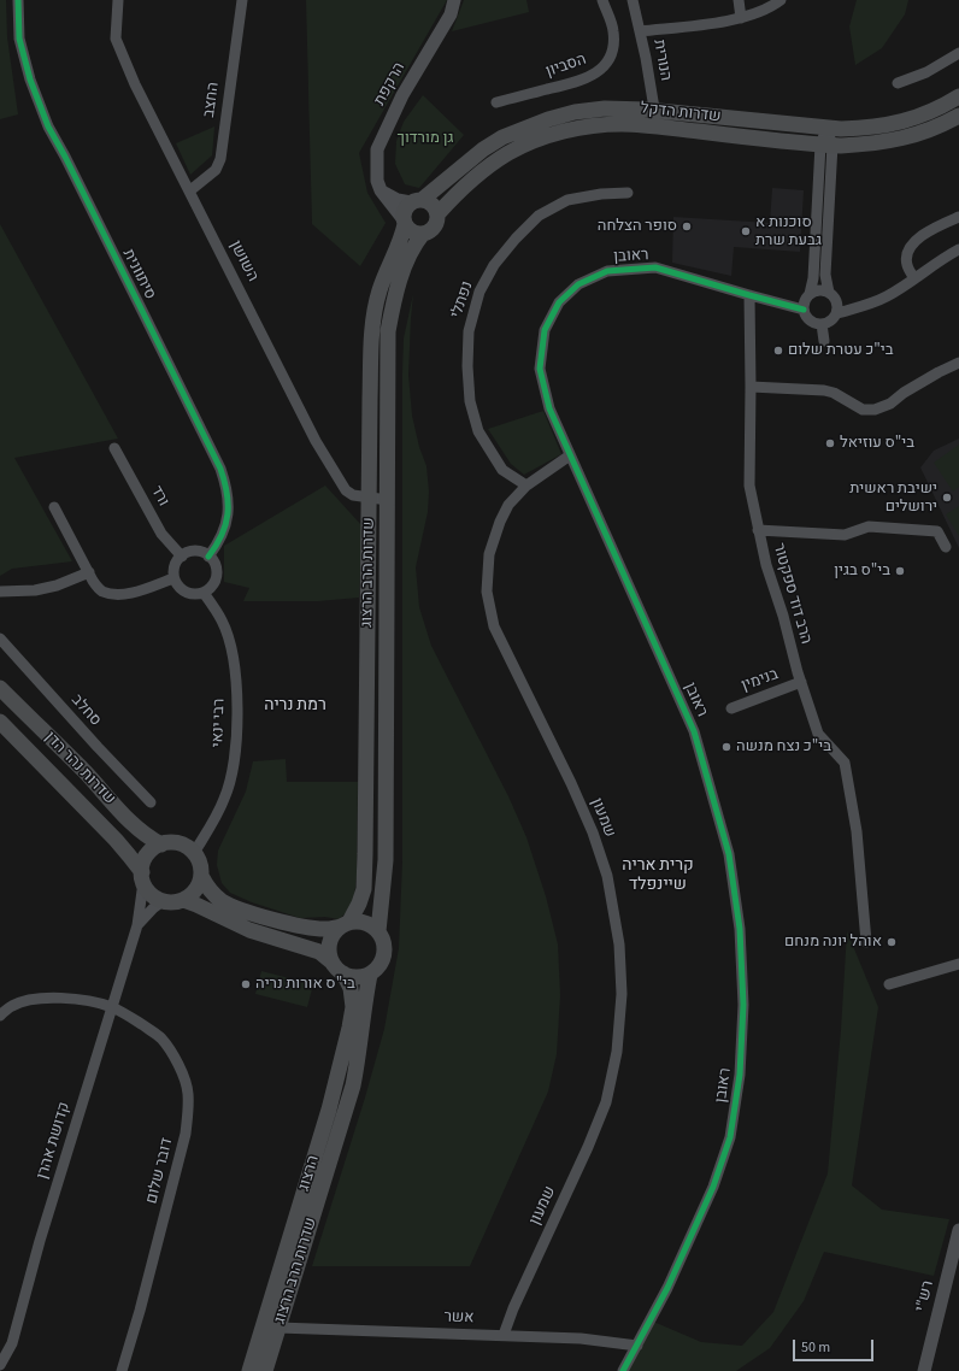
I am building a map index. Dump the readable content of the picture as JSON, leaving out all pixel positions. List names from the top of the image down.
{
  "streets": {
    "main road": [
      "שדרות הדקל",
      "שדרות הרב הרצוג",
      "שדרות נהר הדן",
      "הרצוג"
    ],
    "street": [
      "הנורית",
      "הסביון",
      "הרקפת",
      "החצב",
      "ראובן",
      "השושן",
      "סיתוונית",
      "נפתלי",
      "ורד",
      "הרב דוד ספקטור",
      "בנימין",
      "סחלב",
      "רבי ינאי",
      "שמעון",
      "קדושת אהרן",
      "דובר שלום",
      "רש\"י",
      "אשר"
    ]
  },
  "crossings": [
    ["הנורית", "שדרות הדקל"],
    ["הרקפת", "שדרות הדקל"],
    ["הרקפת", "שדרות הרב הרצוג"],
    ["החצב", "השושן"],
    ["שדרות הדקל", "שדרות הרב הרצוג"],
    ["ראובן", "הרב דוד ספקטור"],
    ["ראובן", "שמעון"],
    ["ראובן", "אשר"],
    ["השושן", "שדרות הרב הרצוג"],
    ["סיתוונית", "ורד"],
    ["סיתוונית", "רבי ינאי"],
    ["נפתלי", "שמעון"],
    ["ורד", "רבי ינאי"],
    ["שדרות הרב הרצוג", "הרצוג"],
    ["שדרות הרב הרצוג", "אשר"],
    ["הרב דוד ספקטור", "בנימין"],
    ["רבי ינאי", "שדרות נהר הדן"],
    ["רבי ינאי", "קדושת אהרן"],
    ["שדרות נהר הדן", "קדושת אהרן"],
    ["שמעון", "אשר"],
    ["קדושת אהרן", "דובר שלום"]
  ],
  "districts": ["רמת נריה", "קרית אריה שיינפלד"],
  "parks": ["גן מורדוך"],
  "places": [
    "סופר הצלחה",
    "סוכנות א גבעת שרת",
    "בי\"כ עטרת שלום",
    "בי\"ס עוזיאל",
    "ישיבת ראשית ירושלים",
    "בי\"ס בגין",
    "בי\"כ נצח מנשה",
    "אוהל יונה מנחם",
    "בי\"ס אורות נריה"
  ],
  "scale_bar": "50 m"
}
